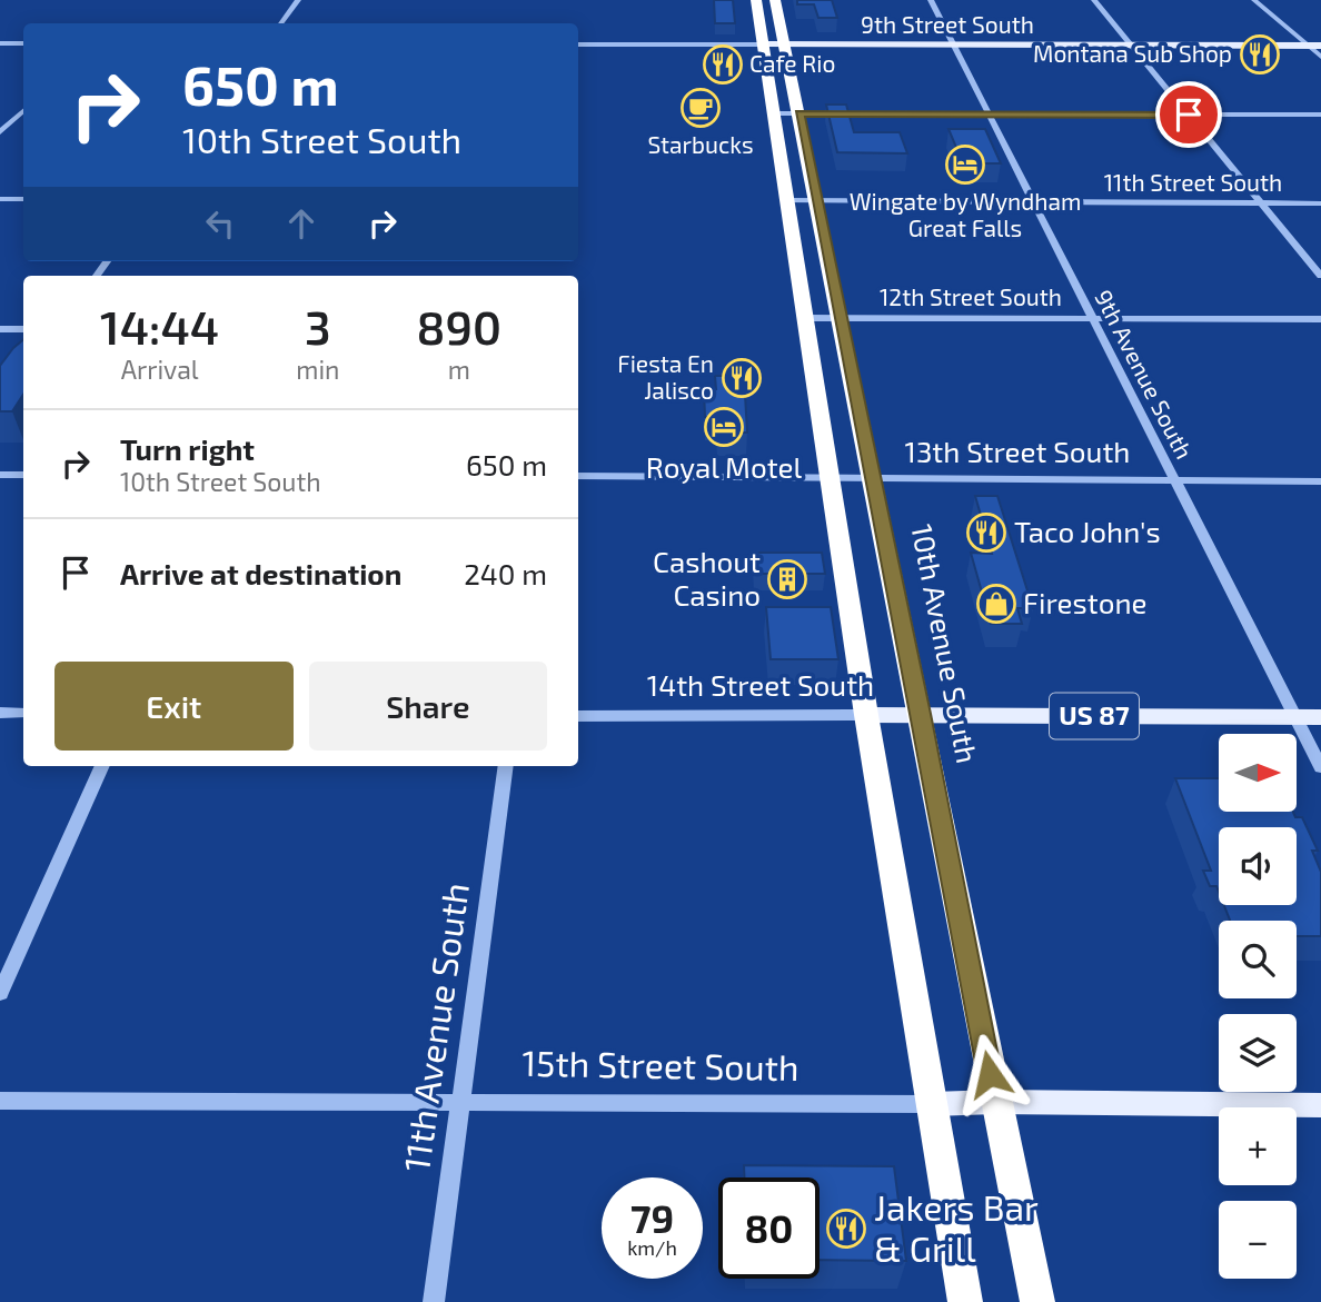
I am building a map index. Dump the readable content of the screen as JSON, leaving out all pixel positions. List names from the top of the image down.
{
  "streets": {
    "highway": ["10th Avenue South"],
    "main road": [
      "9th Street South",
      "14th Street South",
      "US 87",
      "15th Street South"
    ],
    "street": [
      "11th Street South",
      "12th Street South",
      "9th Avenue South",
      "13th Street South",
      "11th Avenue South"
    ]
  },
  "crossings": [
    ["9th Street South", "9th Avenue South"],
    ["9th Street South", "10th Avenue South"],
    ["11th Street South", "9th Avenue South"],
    ["11th Street South", "10th Avenue South"],
    ["12th Street South", "9th Avenue South"],
    ["12th Street South", "10th Avenue South"],
    ["9th Avenue South", "13th Street South"],
    ["9th Avenue South", "14th Street South"],
    ["13th Street South", "10th Avenue South"],
    ["10th Avenue South", "14th Street South"],
    ["10th Avenue South", "15th Street South"],
    ["11th Avenue South", "15th Street South"]
  ],
  "places": {
    "restaurant": [
      "Montana Sub Shop",
      "Cafe Rio",
      "Fiesta En Jalisco",
      "Taco John's",
      "Jakers Bar & Grill"
    ],
    "cafe": ["Starbucks"],
    "hotel": ["Wingate by Wyndham Great Falls", "Royal Motel"],
    "building": ["Cashout Casino"],
    "shop": ["Firestone"]
  },
  "north": "right",
  "page": {
    "turn": ["650 m", "10th Street South"],
    "eta": [
      "14:44",
      "Arrival",
      "3",
      "min",
      "890",
      "m"
    ],
    "list": [
      {
        "name": "Turn right",
        "note": "10th Street South",
        "value": "650 m"
      },
      {
        "name": "Arrive at destination",
        "value": "240 m"
      }
    ],
    "buttons": ["Exit", "Share"],
    "map_buttons": ["+", "−"],
    "speed": "79 km/h",
    "limit": "80"
  }
}
